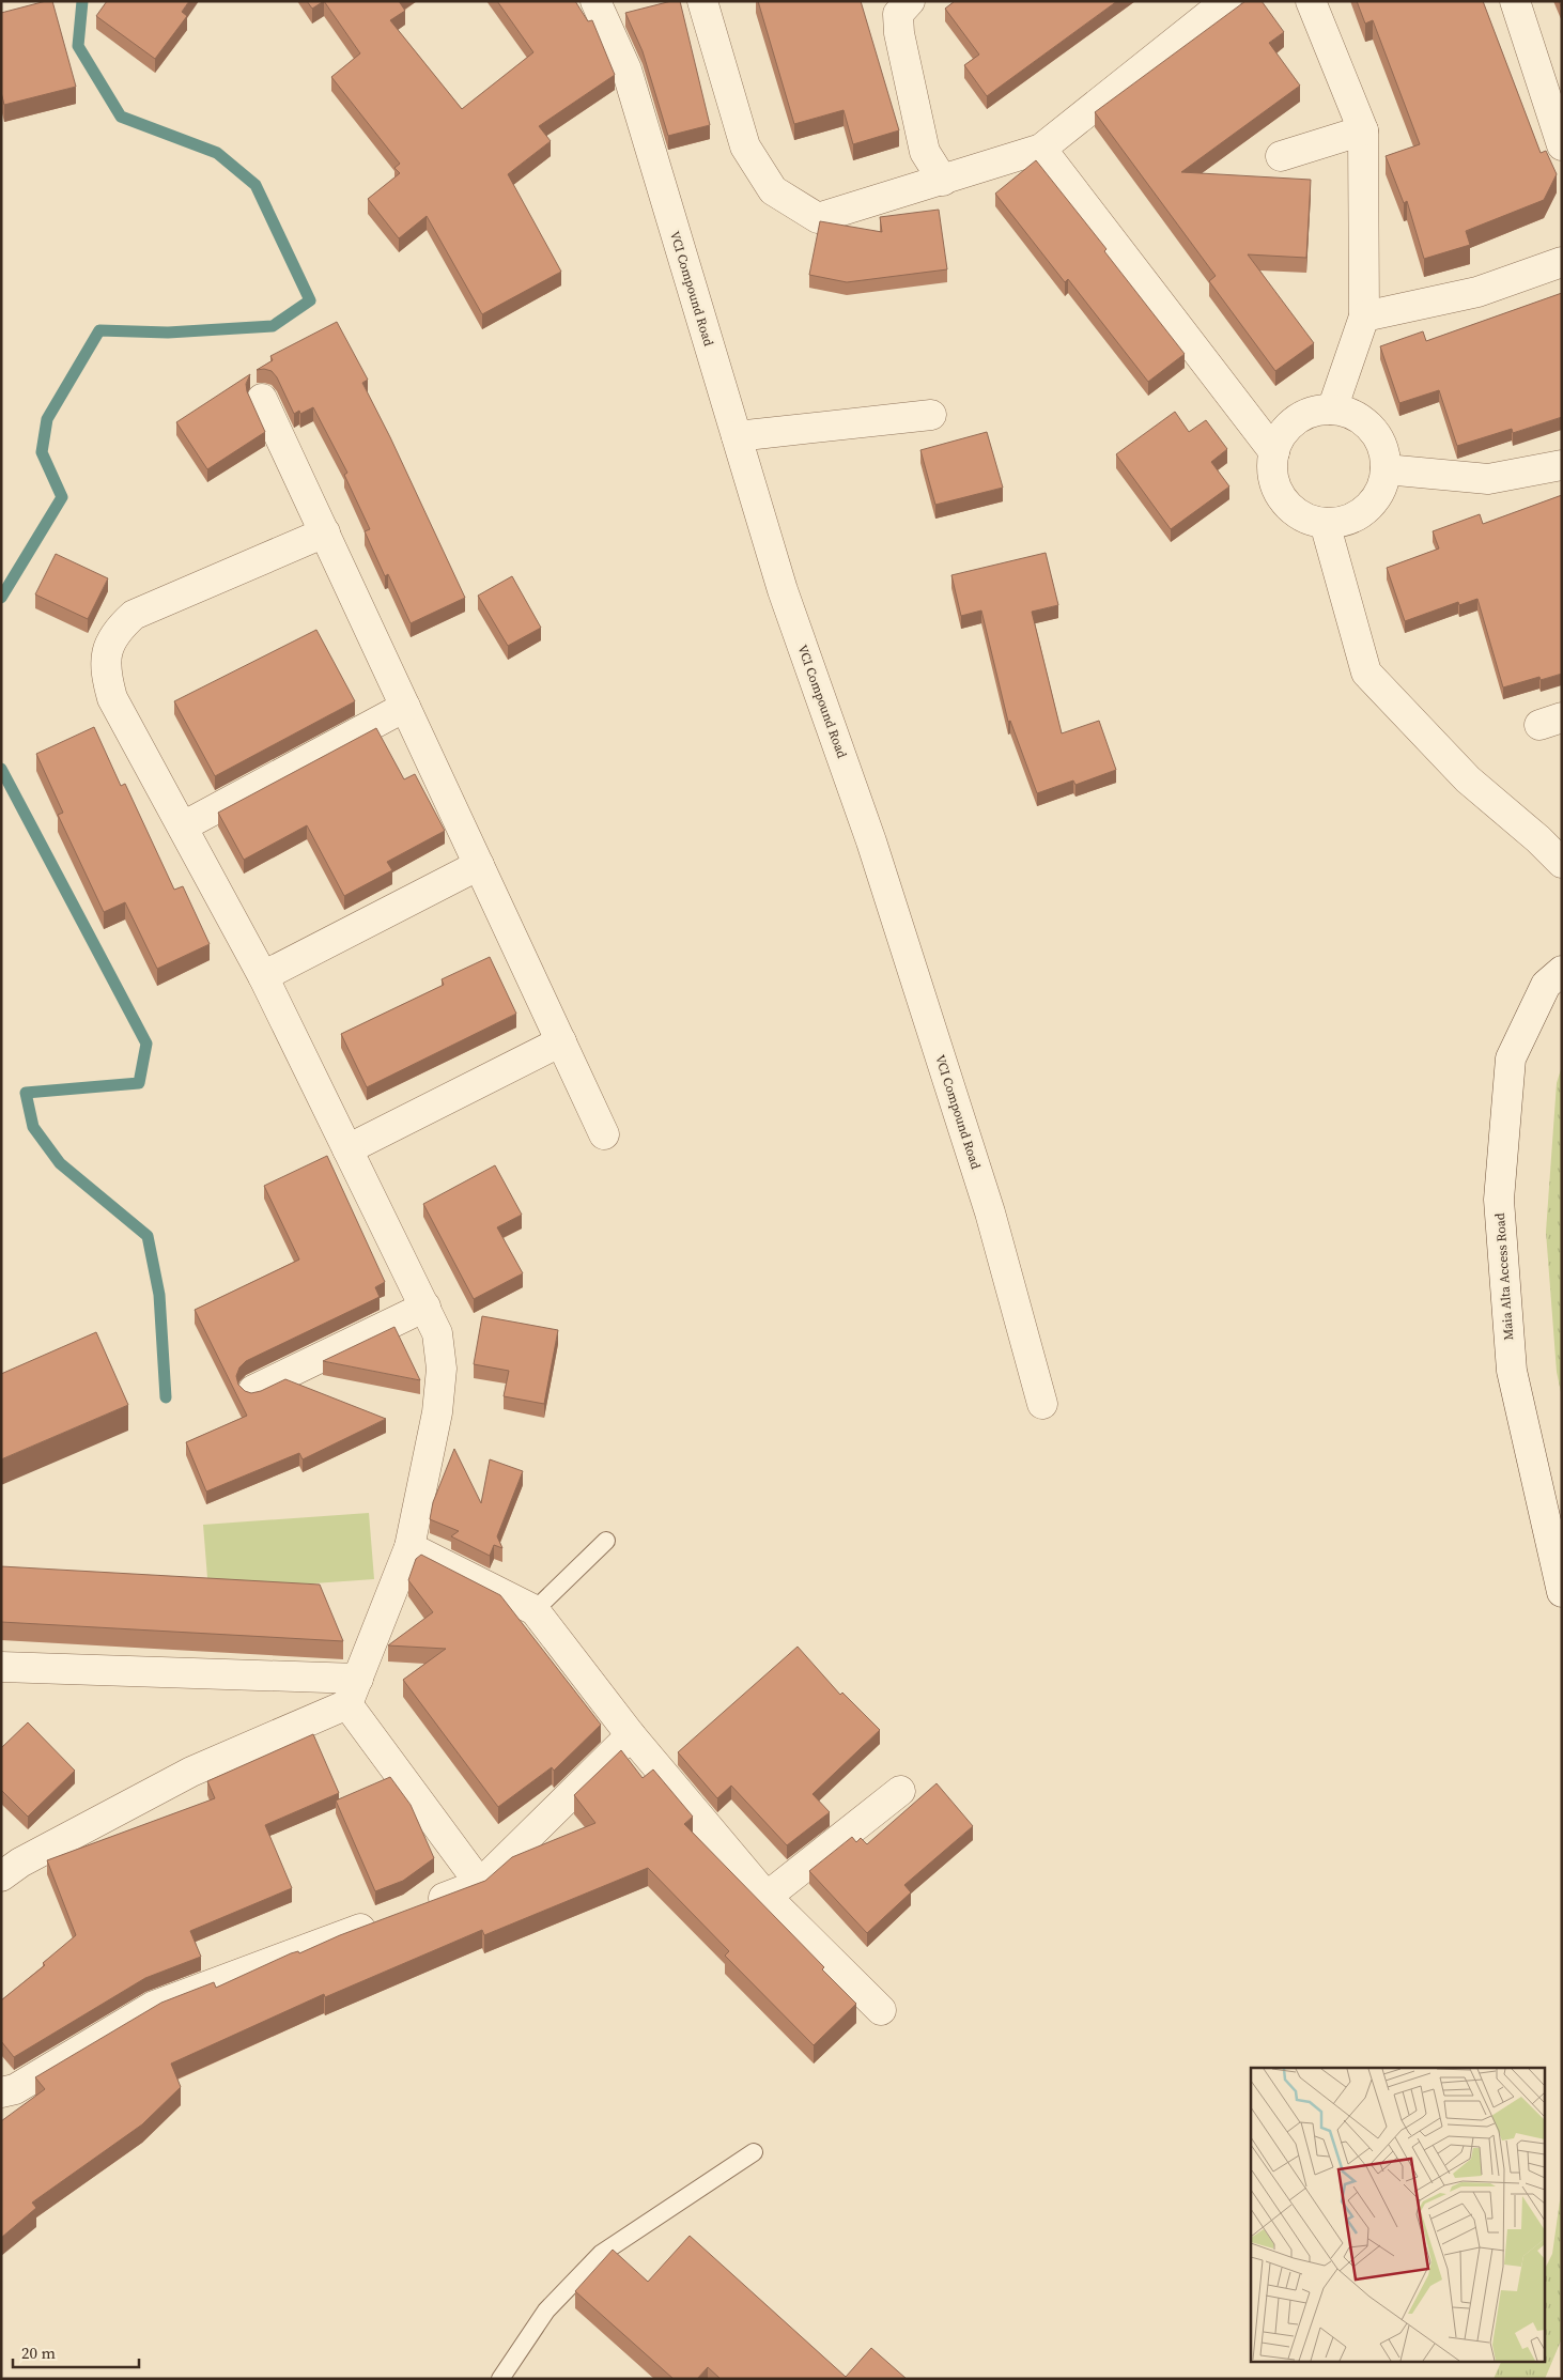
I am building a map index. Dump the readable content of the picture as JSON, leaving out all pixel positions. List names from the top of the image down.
{
  "streets": {
    "street": ["VCI Compound Road", "Maia Alta Access Road"]
  },
  "scale_bar": "20 m"
}
